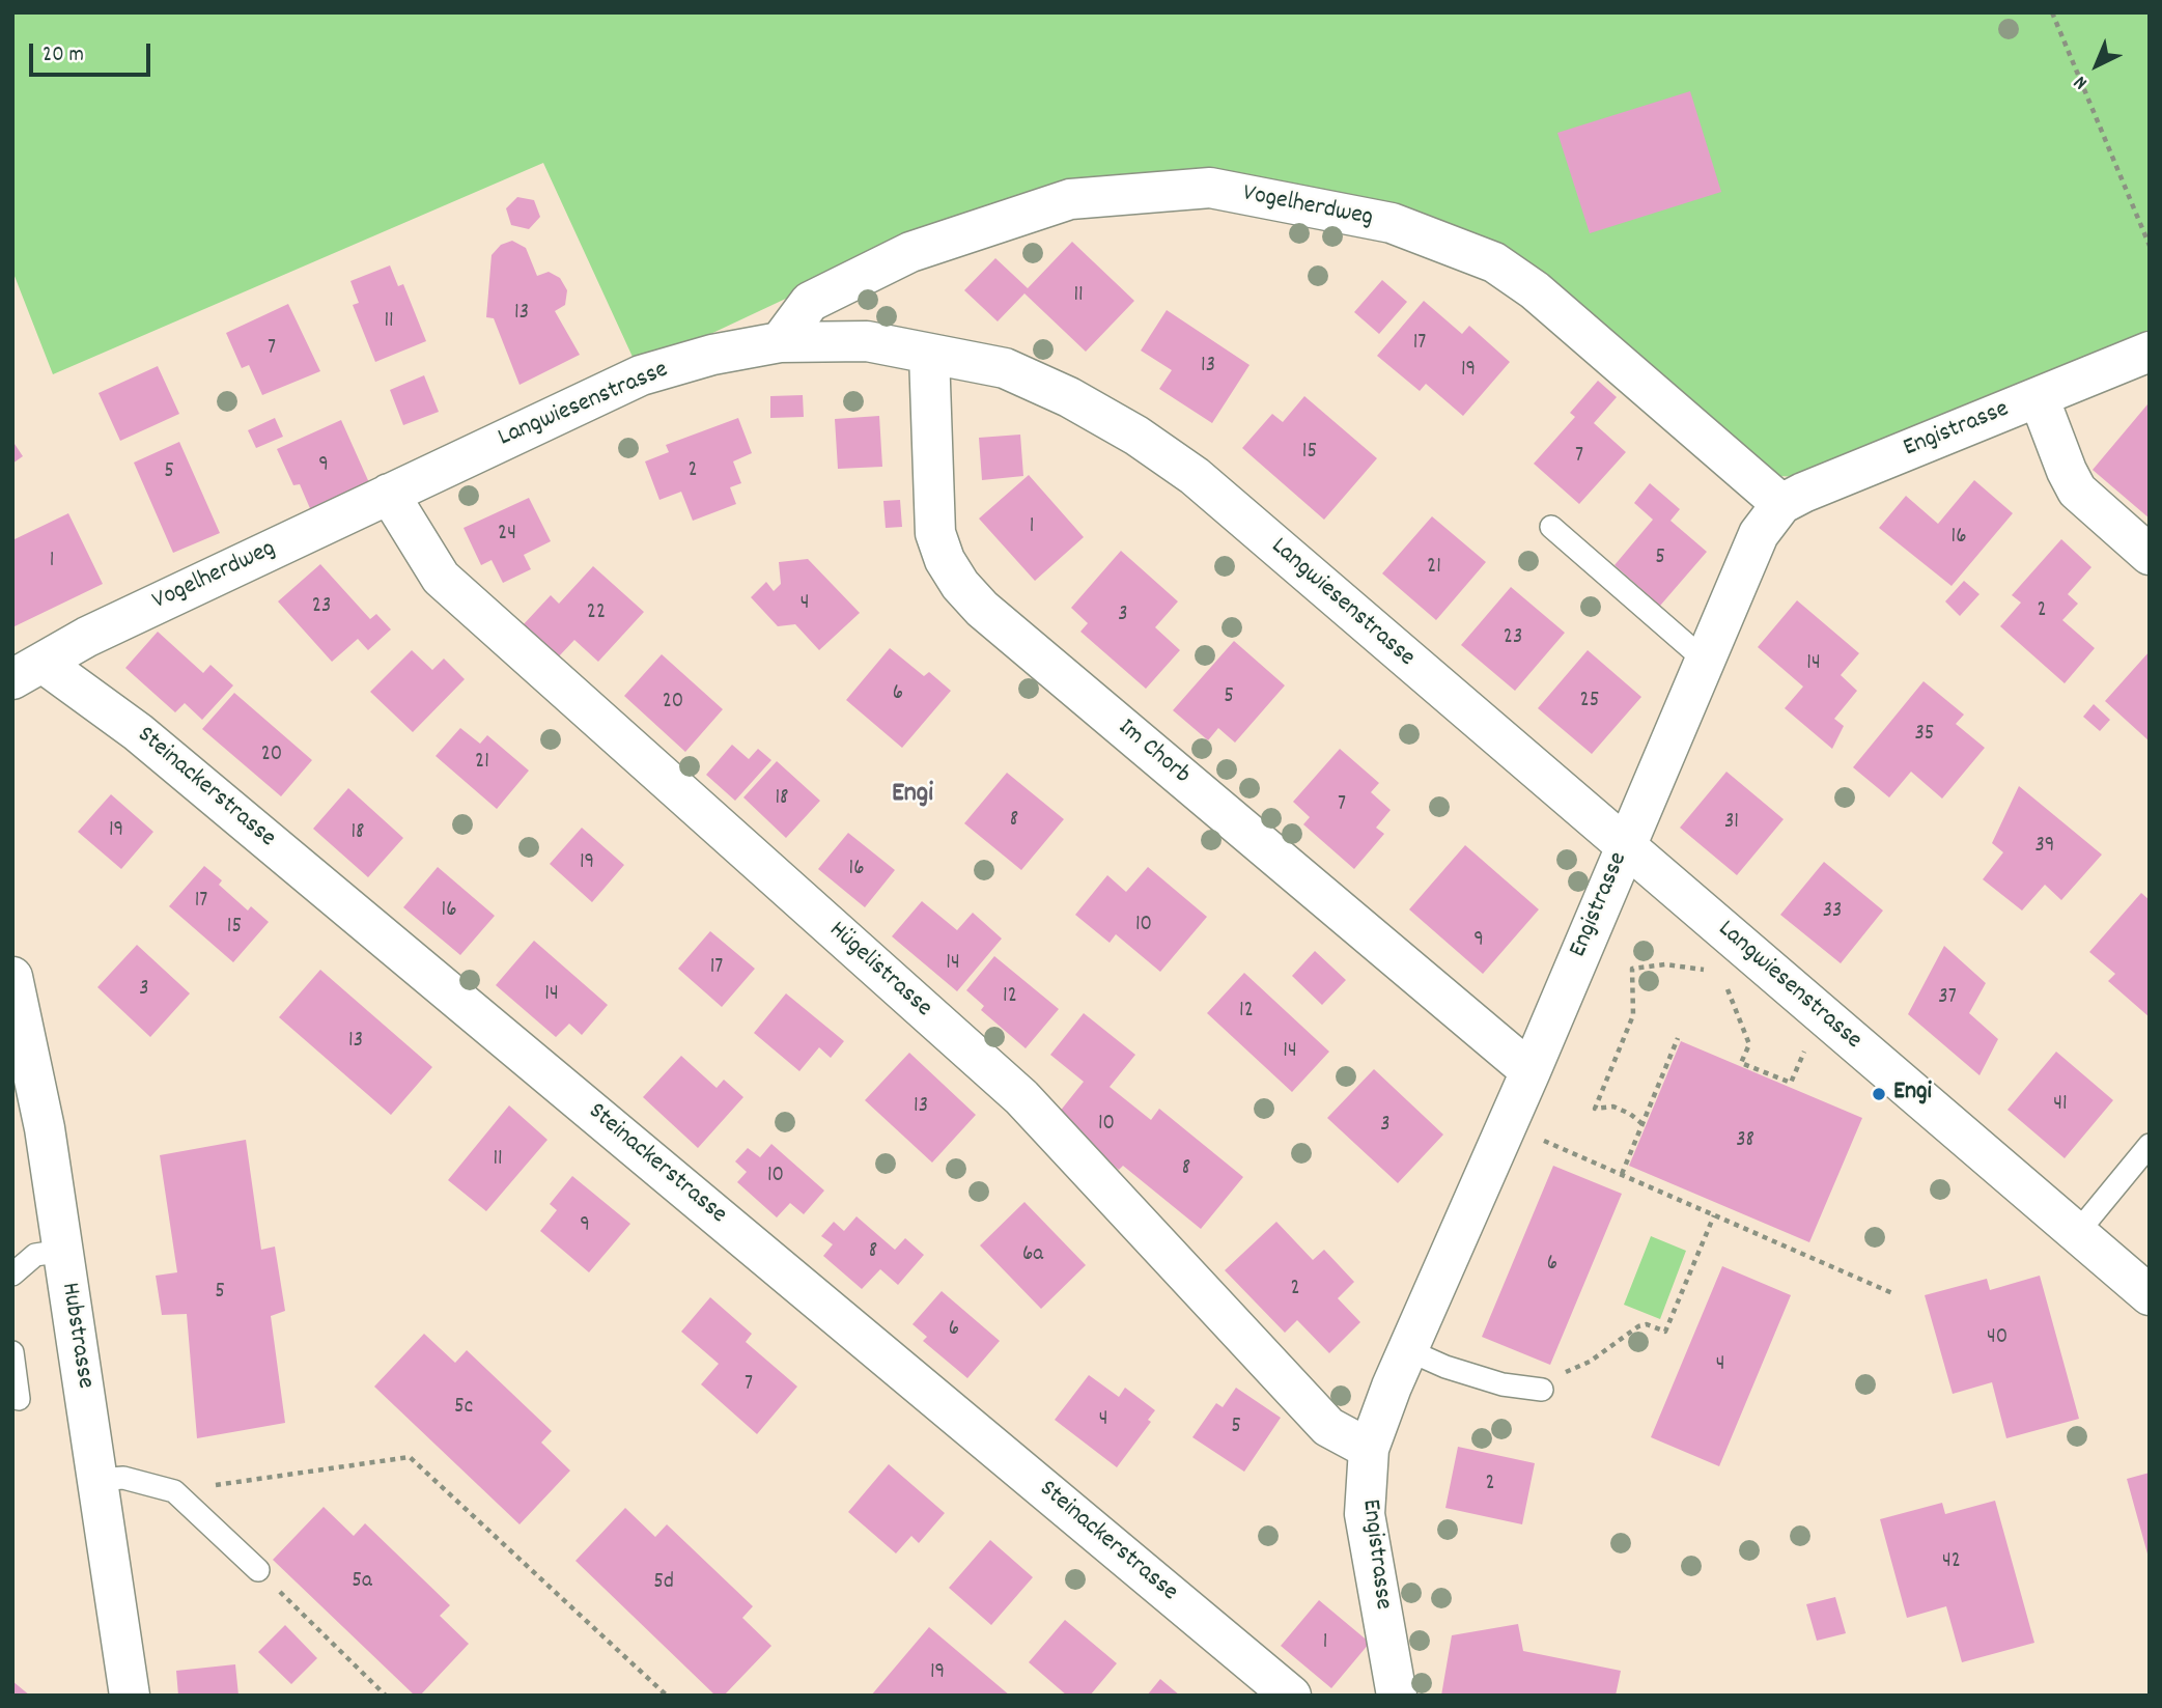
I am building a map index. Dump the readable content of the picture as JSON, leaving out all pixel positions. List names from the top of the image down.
{
  "streets": {
    "street": [
      "Vogelherdweg",
      "Langwiesenstrasse",
      "Engistrasse",
      "Im Chorb",
      "Steinackerstrasse",
      "Hügelistrasse",
      "Hubstrasse"
    ]
  },
  "crossings": [
    ["Vogelherdweg", "Langwiesenstrasse"],
    ["Vogelherdweg", "Engistrasse"],
    ["Vogelherdweg", "Steinackerstrasse"],
    ["Vogelherdweg", "Hügelistrasse"],
    ["Langwiesenstrasse", "Engistrasse"],
    ["Langwiesenstrasse", "Im Chorb"],
    ["Langwiesenstrasse", "Hügelistrasse"],
    ["Engistrasse", "Im Chorb"],
    ["Engistrasse", "Hügelistrasse"]
  ],
  "districts": ["Engi"],
  "places": ["Engi"],
  "house_numbers": [
    "11",
    "13",
    "11",
    "17",
    "7",
    "13",
    "19",
    "15",
    "7",
    "9",
    "2",
    "5",
    "1",
    "24",
    "16",
    "5",
    "1",
    "21",
    "4",
    "23",
    "2",
    "22",
    "3",
    "23",
    "14",
    "6",
    "5",
    "25",
    "20",
    "35",
    "20",
    "21",
    "18",
    "7",
    "8",
    "31",
    "19",
    "18",
    "39",
    "19",
    "16",
    "17",
    "16",
    "33",
    "10",
    "15",
    "9",
    "14",
    "17",
    "3",
    "14",
    "12",
    "37",
    "12",
    "13",
    "14",
    "41",
    "13",
    "10",
    "3",
    "38",
    "11",
    "8",
    "10",
    "9",
    "8",
    "6a",
    "6",
    "2",
    "5",
    "6",
    "40",
    "4",
    "7",
    "5c",
    "4",
    "5",
    "2",
    "42",
    "5a",
    "5d",
    "1",
    "19"
  ],
  "scale_bar": "20 m",
  "north": "bottom left"
}
